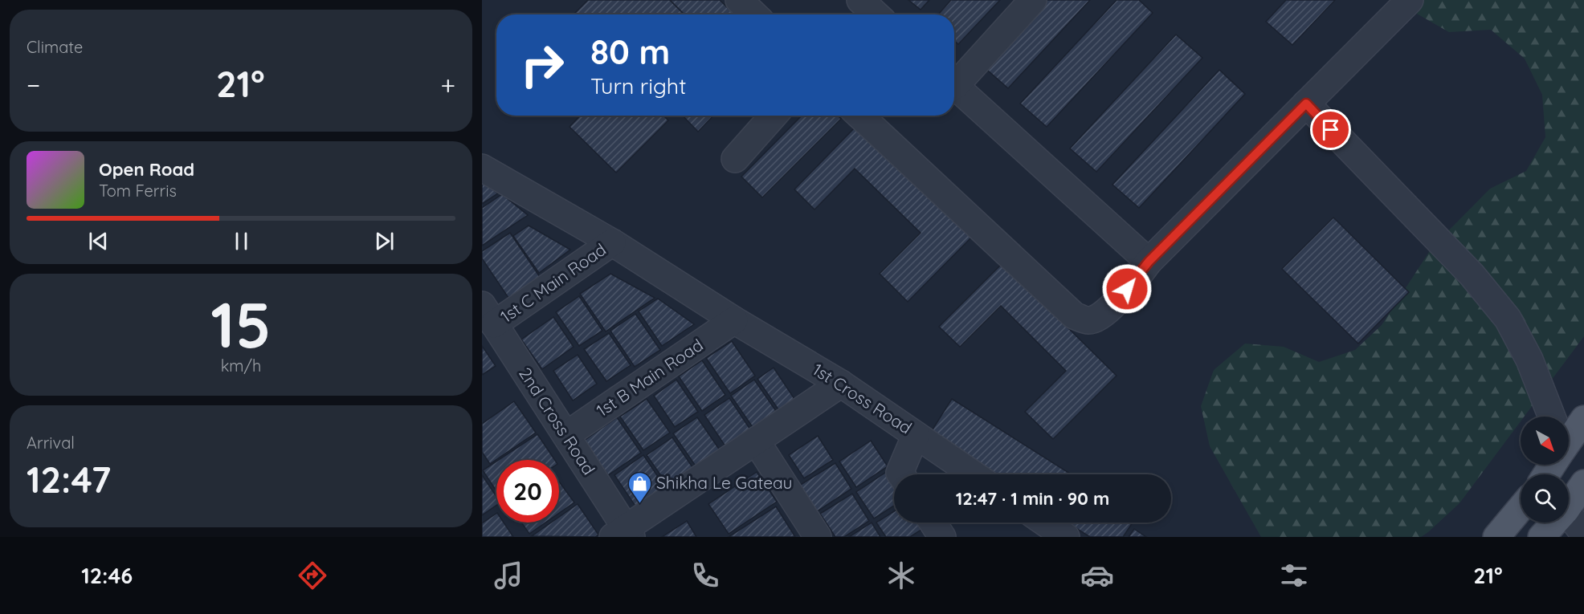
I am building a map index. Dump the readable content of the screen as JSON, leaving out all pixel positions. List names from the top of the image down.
{
  "streets": {
    "street": [
      "1st C Main Road",
      "1st B Main Road",
      "1st Cross Road",
      "2nd Cross Road"
    ]
  },
  "crossings": [
    ["1st C Main Road", "1st Cross Road"],
    ["1st C Main Road", "2nd Cross Road"],
    ["1st B Main Road", "1st Cross Road"],
    ["1st B Main Road", "2nd Cross Road"]
  ],
  "places": {
    "shop": ["Shikha Le Gateau"]
  },
  "north": "bottom right",
  "page": {
    "tile": [
      "Climate",
      ["15", "km/h"],
      ["Arrival", "12:47"]
    ],
    "turn": ["80 m", "Turn right"],
    "heat": ["−", "21°", "+"],
    "song": ["Open Road", "Tom Ferris"],
    "limit": "20",
    "trip": "12:47 · 1 min · 90 m",
    "tabs": ["12:46", "21°"]
  }
}
